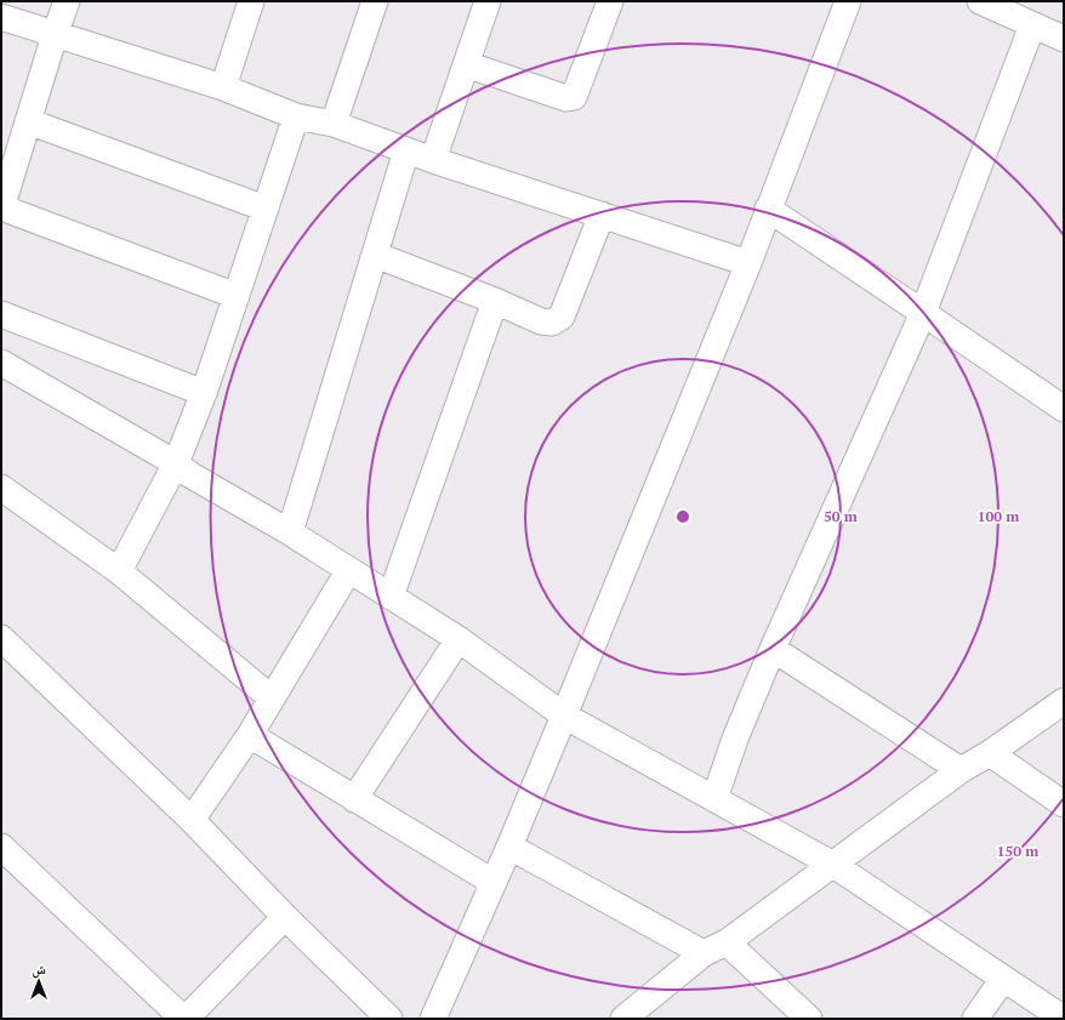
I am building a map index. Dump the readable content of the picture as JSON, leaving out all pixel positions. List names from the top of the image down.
{
  "north": "top",
  "rings": ["50 m", "100 m", "150 m"]
}
